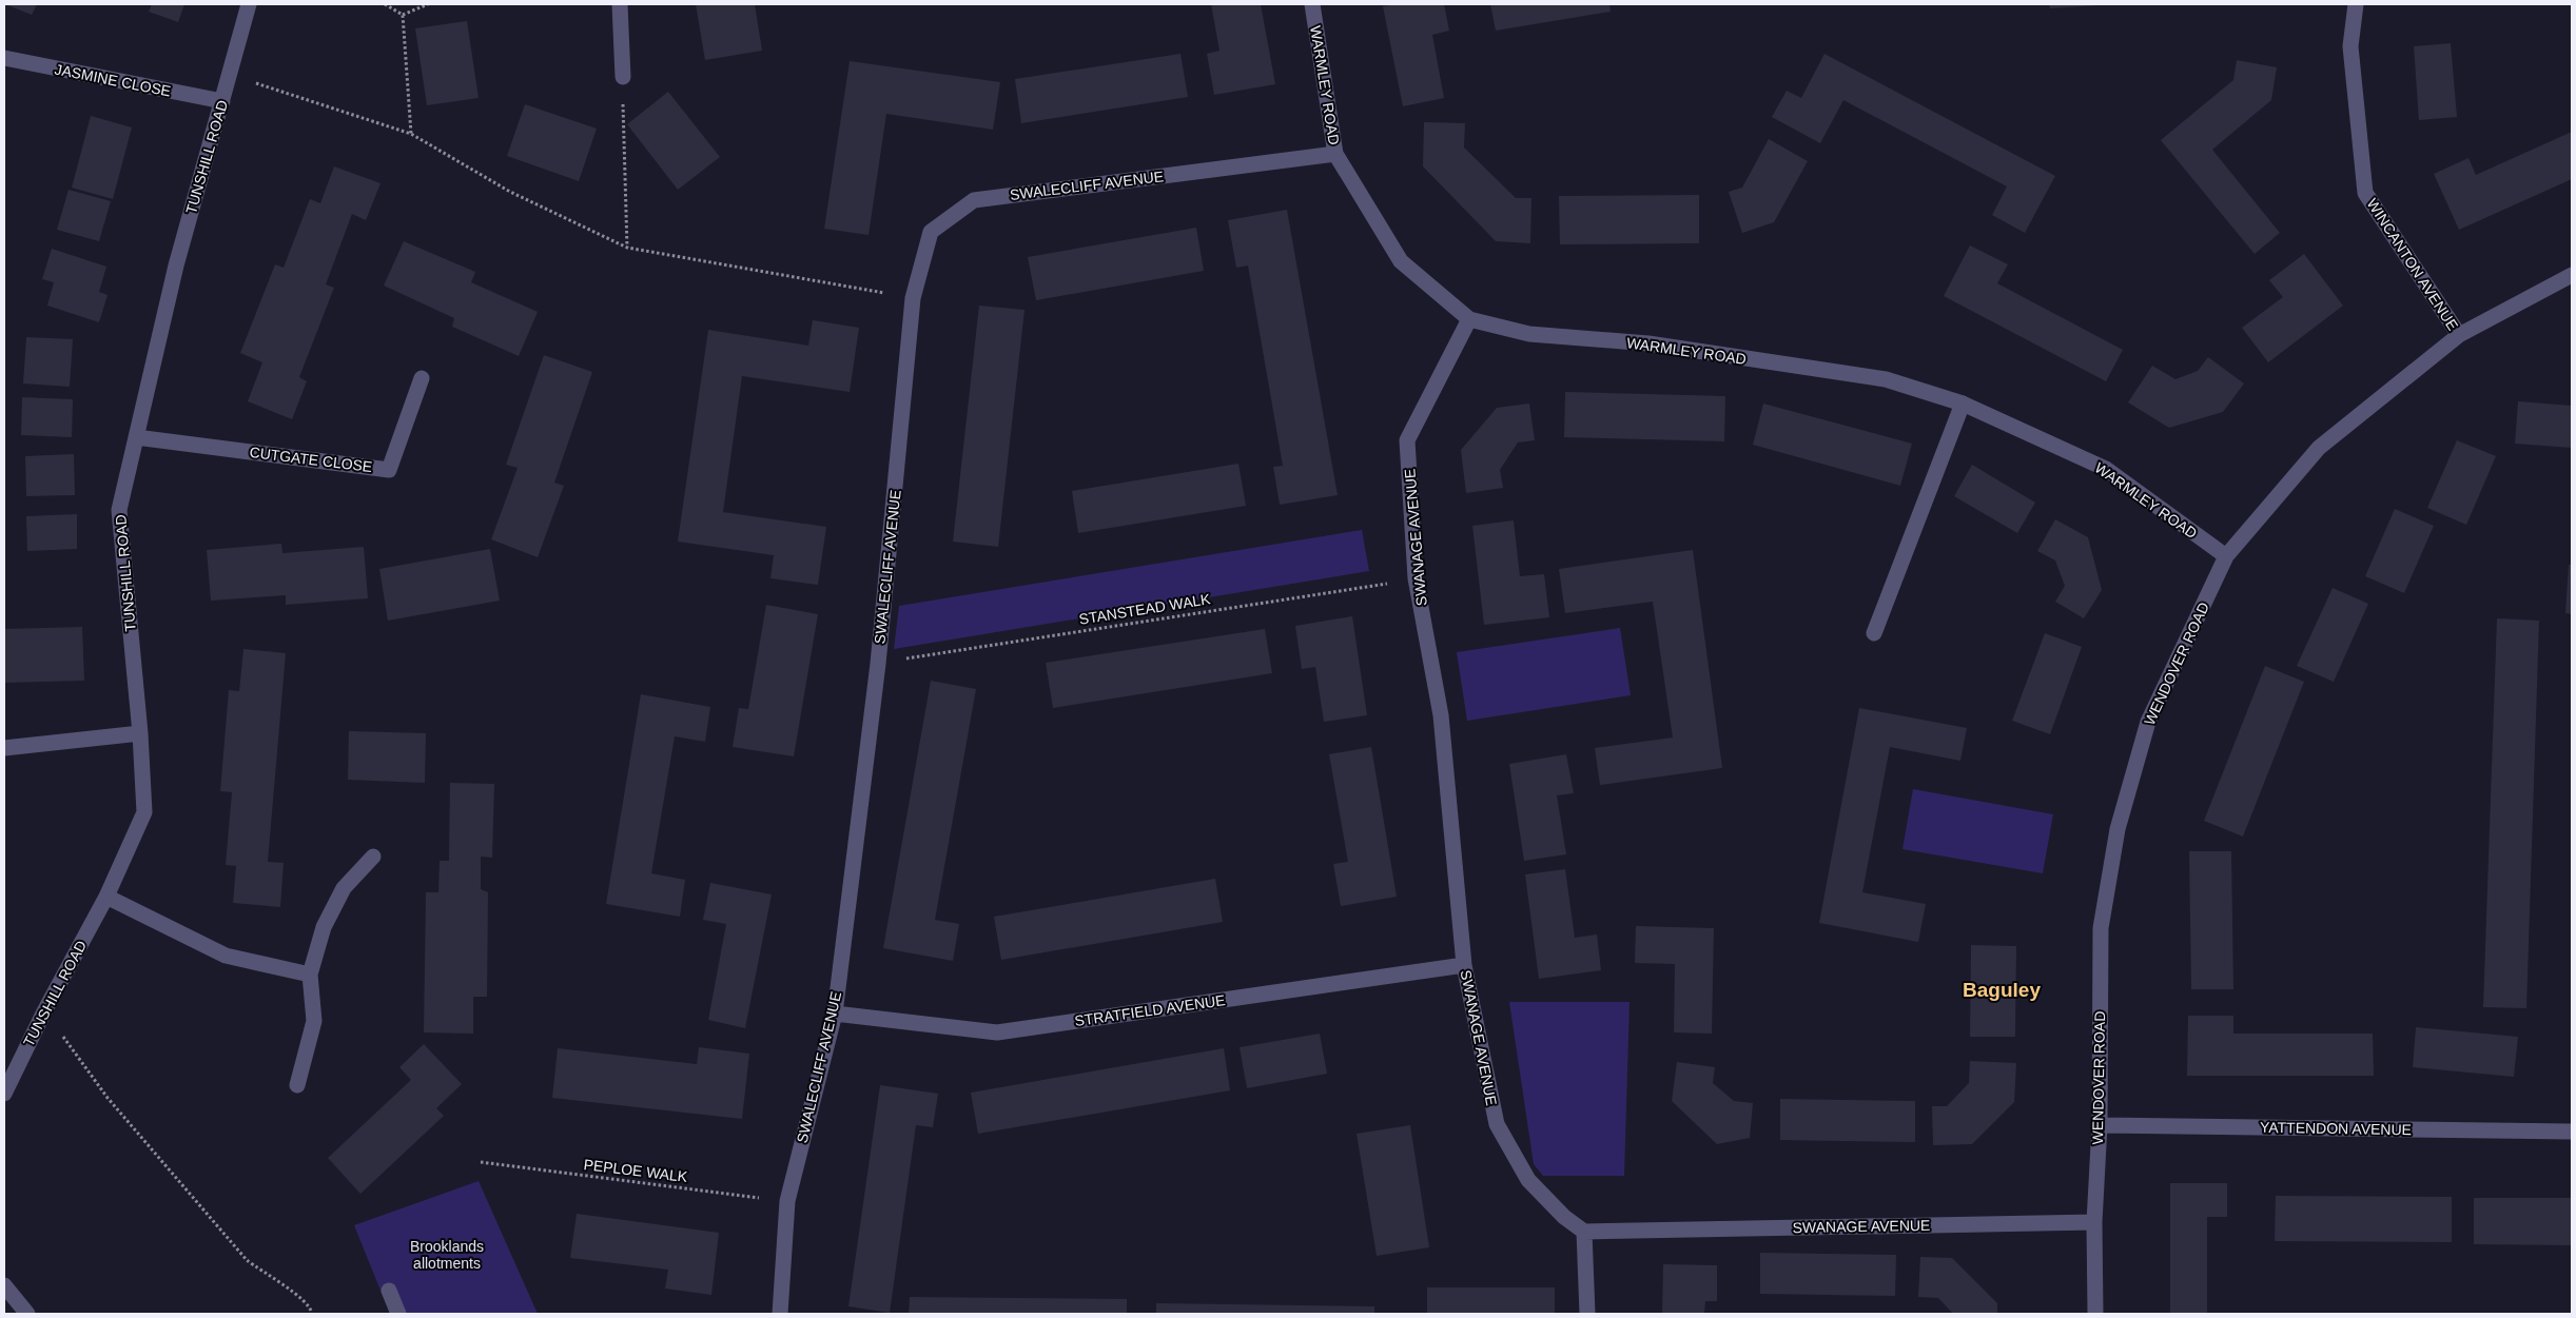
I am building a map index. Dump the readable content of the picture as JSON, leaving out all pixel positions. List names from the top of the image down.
{
  "streets": {
    "street": [
      "JASMINE CLOSE",
      "WARMLEY ROAD",
      "TUNSHILL ROAD",
      "SWALECLIFF AVENUE",
      "WINCANTON AVENUE",
      "CUTGATE CLOSE",
      "SWANAGE AVENUE",
      "WENDOVER ROAD",
      "STRATFIELD AVENUE",
      "YATTENDON AVENUE"
    ],
    "path": ["STANSTEAD WALK", "PEPLOE WALK"]
  },
  "crossings": [
    ["JASMINE CLOSE", "TUNSHILL ROAD"],
    ["WARMLEY ROAD", "SWALECLIFF AVENUE"],
    ["WARMLEY ROAD", "SWANAGE AVENUE"],
    ["WARMLEY ROAD", "WENDOVER ROAD"],
    ["TUNSHILL ROAD", "CUTGATE CLOSE"],
    ["SWALECLIFF AVENUE", "STANSTEAD WALK"],
    ["SWALECLIFF AVENUE", "STRATFIELD AVENUE"],
    ["SWALECLIFF AVENUE", "PEPLOE WALK"],
    ["WINCANTON AVENUE", "WENDOVER ROAD"],
    ["SWANAGE AVENUE", "STANSTEAD WALK"],
    ["SWANAGE AVENUE", "WENDOVER ROAD"],
    ["SWANAGE AVENUE", "STRATFIELD AVENUE"],
    ["WENDOVER ROAD", "YATTENDON AVENUE"]
  ],
  "districts": ["Baguley"],
  "parks": ["Brooklands allotments"]
}
